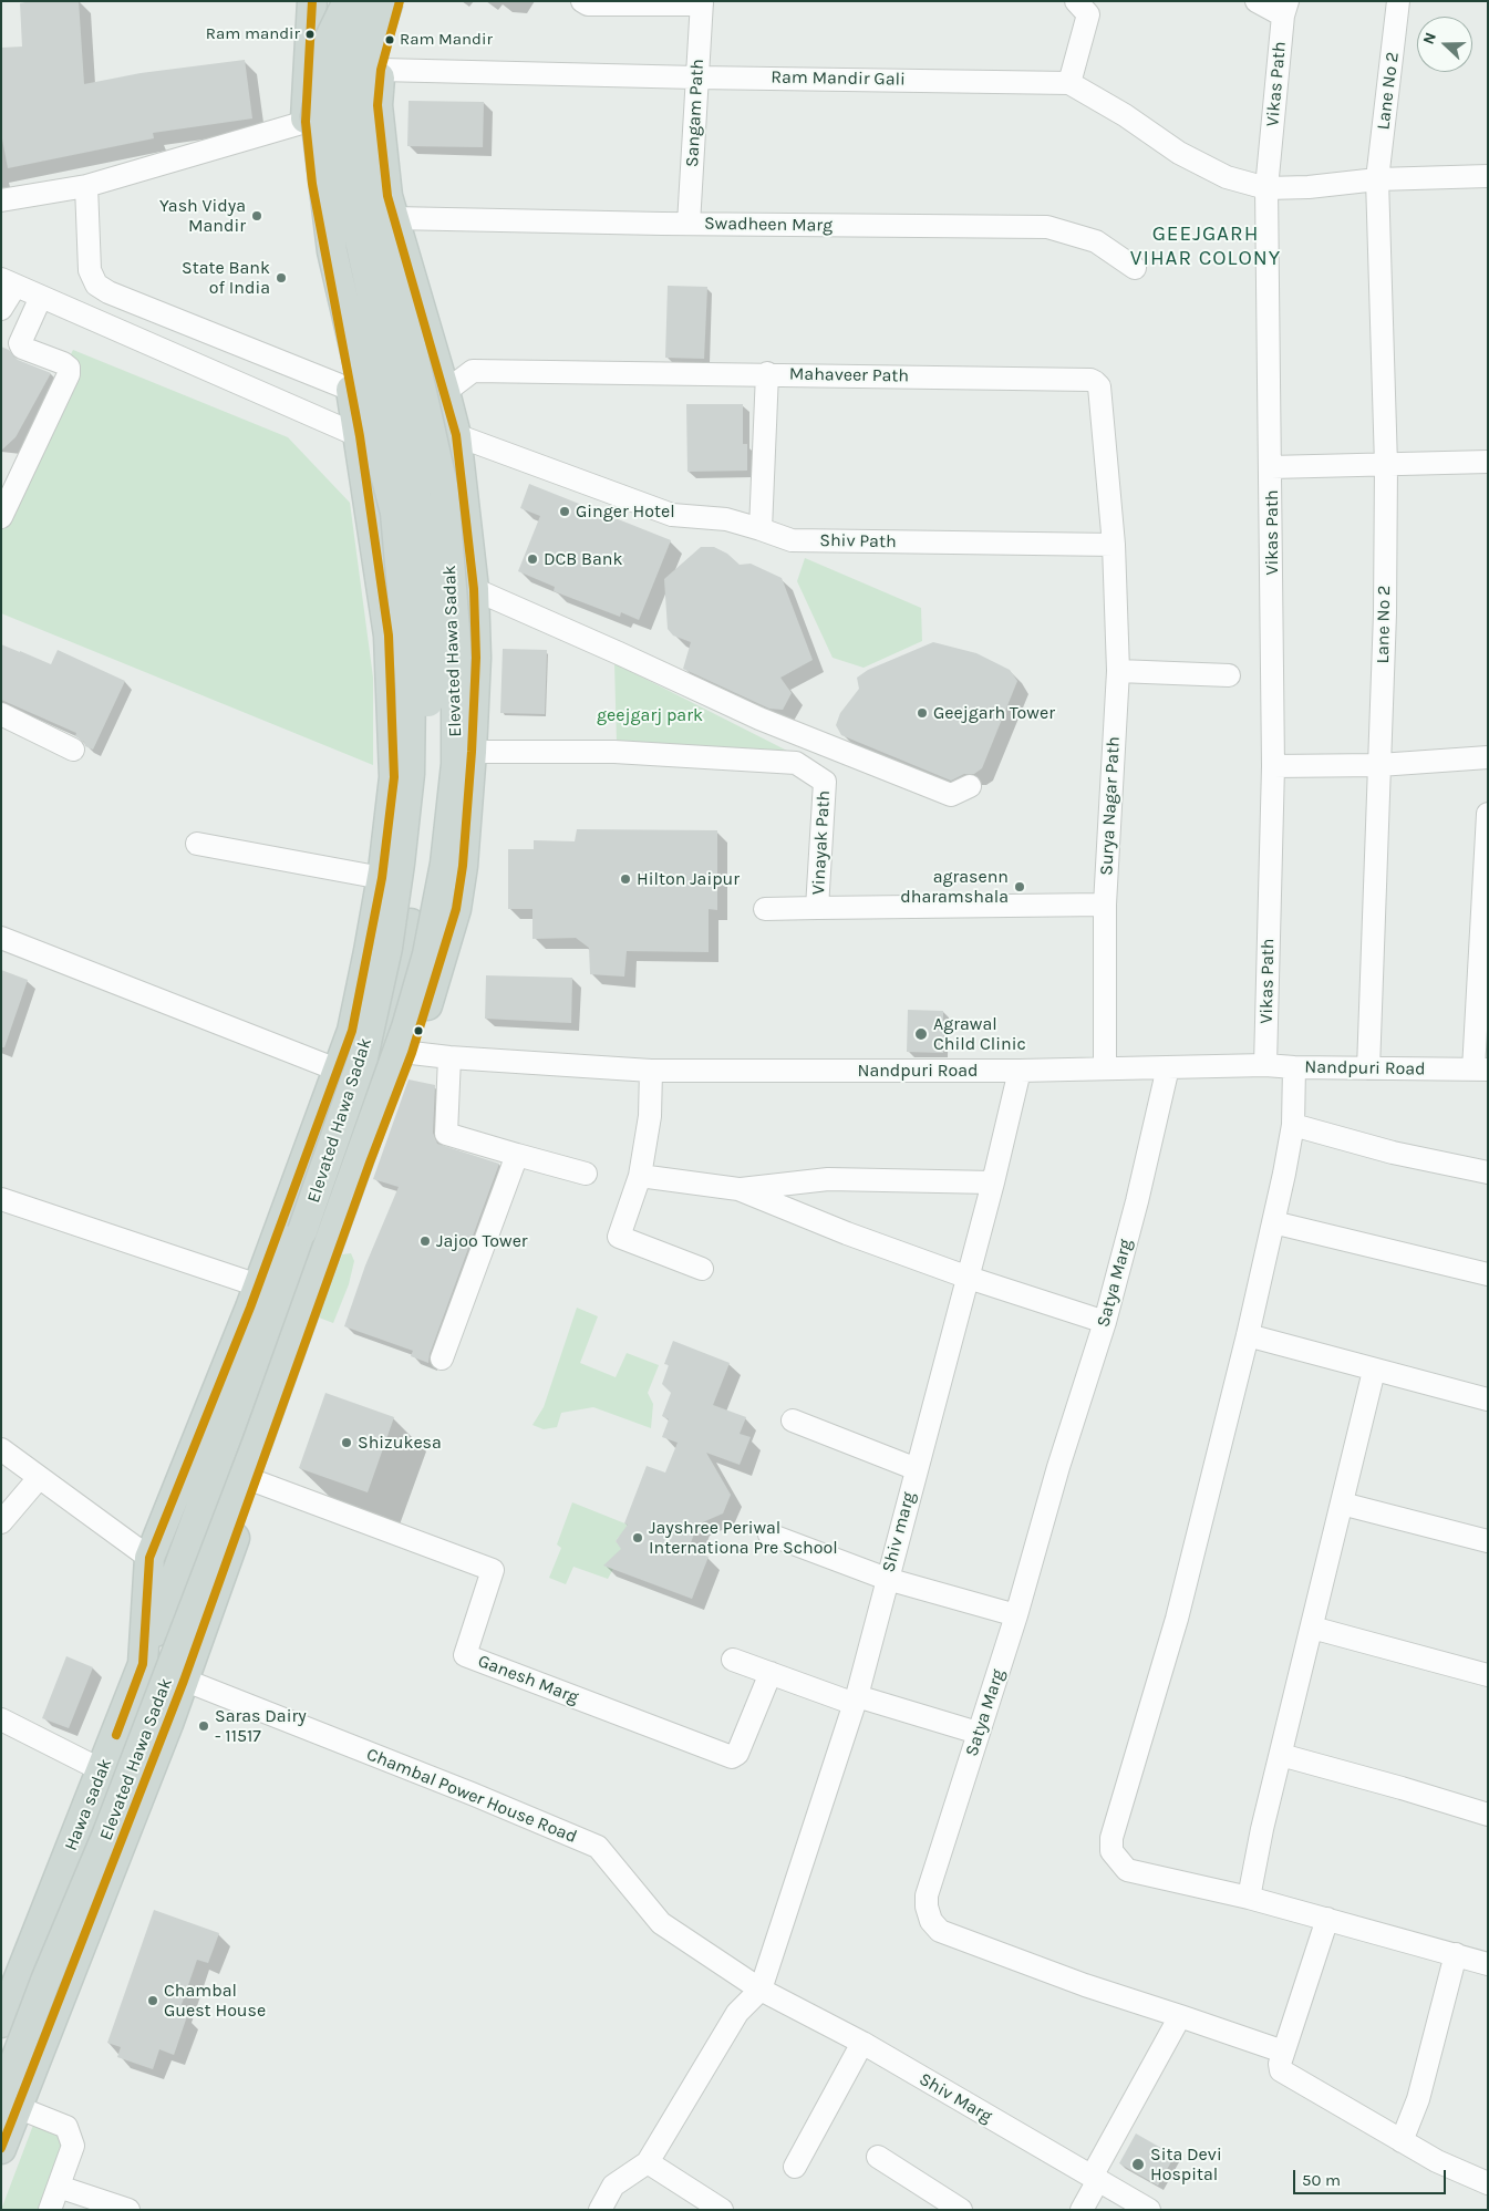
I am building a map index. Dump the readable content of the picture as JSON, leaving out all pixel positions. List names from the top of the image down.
{
  "streets": {
    "main road": ["Elevated Hawa Sadak", "Hawa sadak"],
    "street": [
      "Ram Mandir Gali",
      "Vikas Path",
      "Lane No 2",
      "Sangam Path",
      "Swadheen Marg",
      "Mahaveer Path",
      "Shiv Path",
      "Surya Nagar Path",
      "Vinayak Path",
      "Nandpuri Road",
      "Satya Marg",
      "Shiv marg",
      "Ganesh Marg",
      "Chambal Power House Road",
      "Shiv Marg"
    ]
  },
  "crossings": [
    ["Ram Mandir Gali", "Sangam Path"],
    ["Vikas Path", "Nandpuri Road"],
    ["Lane No 2", "Nandpuri Road"],
    ["Sangam Path", "Swadheen Marg"],
    ["Mahaveer Path", "Shiv Path"],
    ["Mahaveer Path", "Surya Nagar Path"],
    ["Shiv Path", "Surya Nagar Path"],
    ["Elevated Hawa Sadak", "Chambal Power House Road"],
    ["Elevated Hawa Sadak", "Hawa sadak"],
    ["Surya Nagar Path", "Vinayak Path"],
    ["Surya Nagar Path", "Nandpuri Road"],
    ["Nandpuri Road", "Satya Marg"],
    ["Nandpuri Road", "Shiv marg"],
    ["Nandpuri Road", "Hawa sadak"],
    ["Shiv marg", "Chambal Power House Road"],
    ["Shiv marg", "Shiv Marg"],
    ["Chambal Power House Road", "Hawa sadak"],
    ["Chambal Power House Road", "Shiv Marg"]
  ],
  "districts": ["GEEJGARH VIHAR COLONY"],
  "parks": ["geejgarj park"],
  "places": [
    "Ram mandir",
    "Ram Mandir",
    "Yash Vidya Mandir",
    "State Bank of India",
    "Ginger Hotel",
    "DCB Bank",
    "Geejgarh Tower",
    "Hilton Jaipur",
    "agrasenn dharamshala",
    "Agrawal Child Clinic",
    "Jajoo Tower",
    "Shizukesa",
    "Jayshree Periwal Internationa Pre School",
    "Saras Dairy - 11517",
    "Chambal Guest House",
    "Sita Devi Hospital"
  ],
  "scale_bar": "50 m",
  "north": "left"
}
